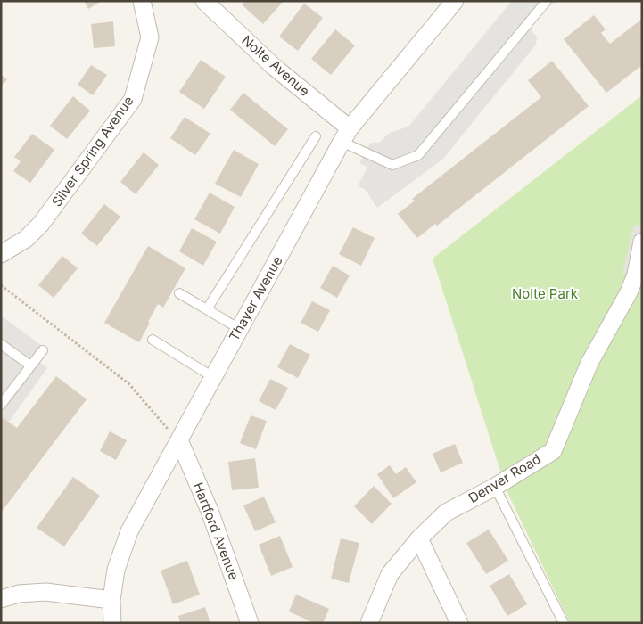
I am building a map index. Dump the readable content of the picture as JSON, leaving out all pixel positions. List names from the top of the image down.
{
  "streets": {
    "street": [
      "Nolte Avenue",
      "Silver Spring Avenue",
      "Thayer Avenue",
      "Denver Road",
      "Hartford Avenue"
    ]
  },
  "crossings": [
    ["Nolte Avenue", "Thayer Avenue"],
    ["Thayer Avenue", "Hartford Avenue"]
  ],
  "parks": ["Nolte Park"]
}
